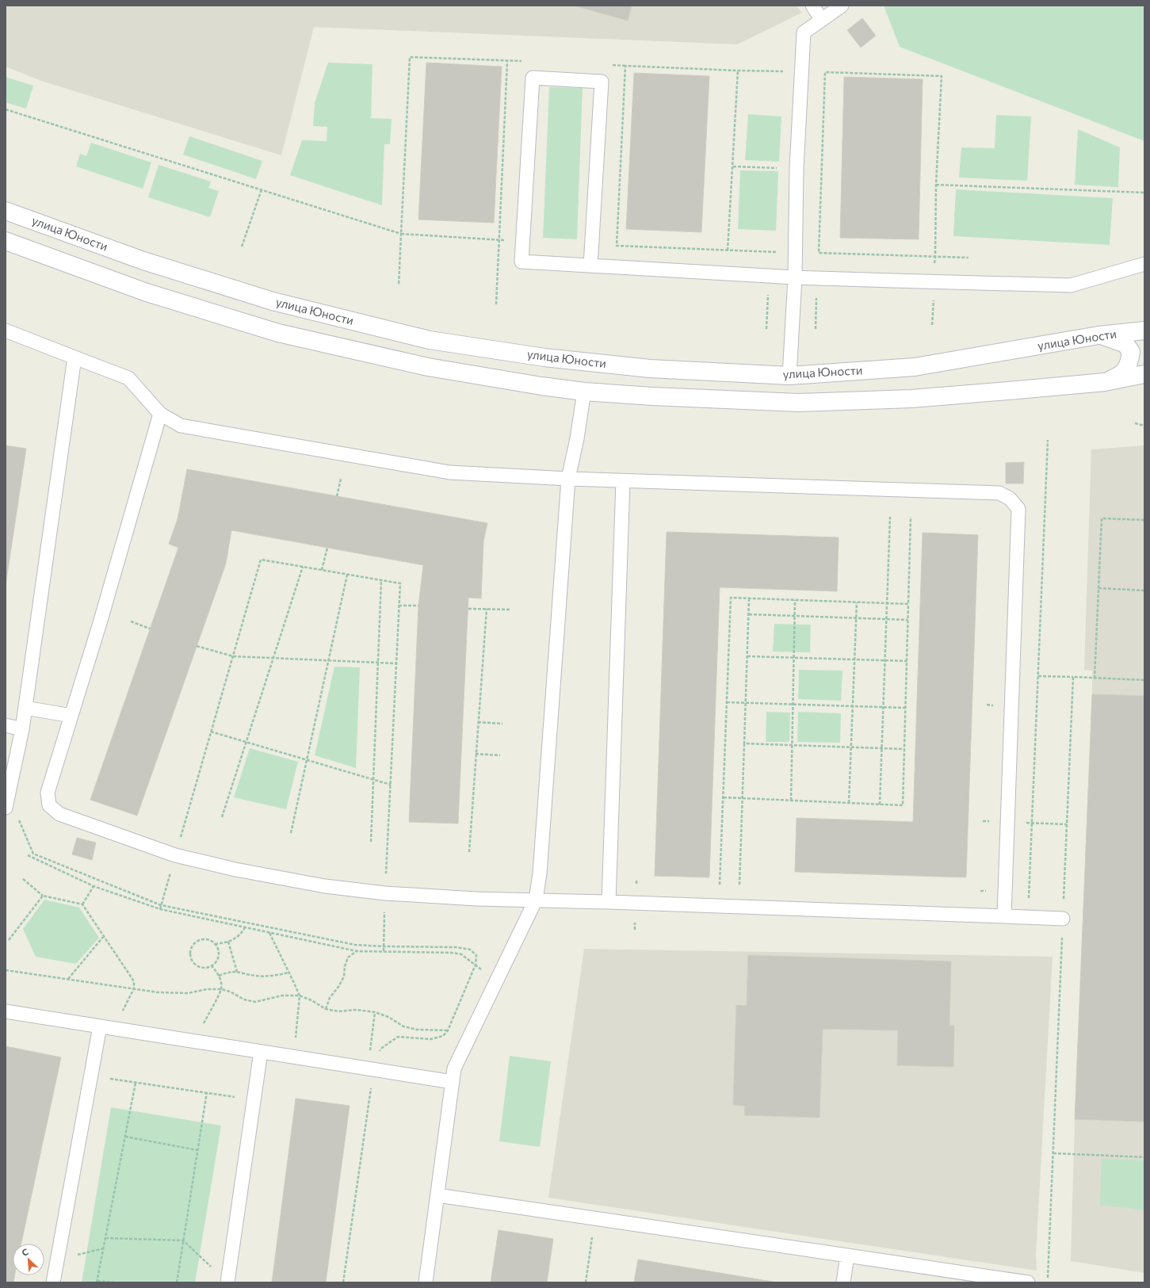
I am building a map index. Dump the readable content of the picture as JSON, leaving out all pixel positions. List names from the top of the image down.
{
  "streets": {
    "street": ["улица Юности"]
  },
  "north": "top left"
}
